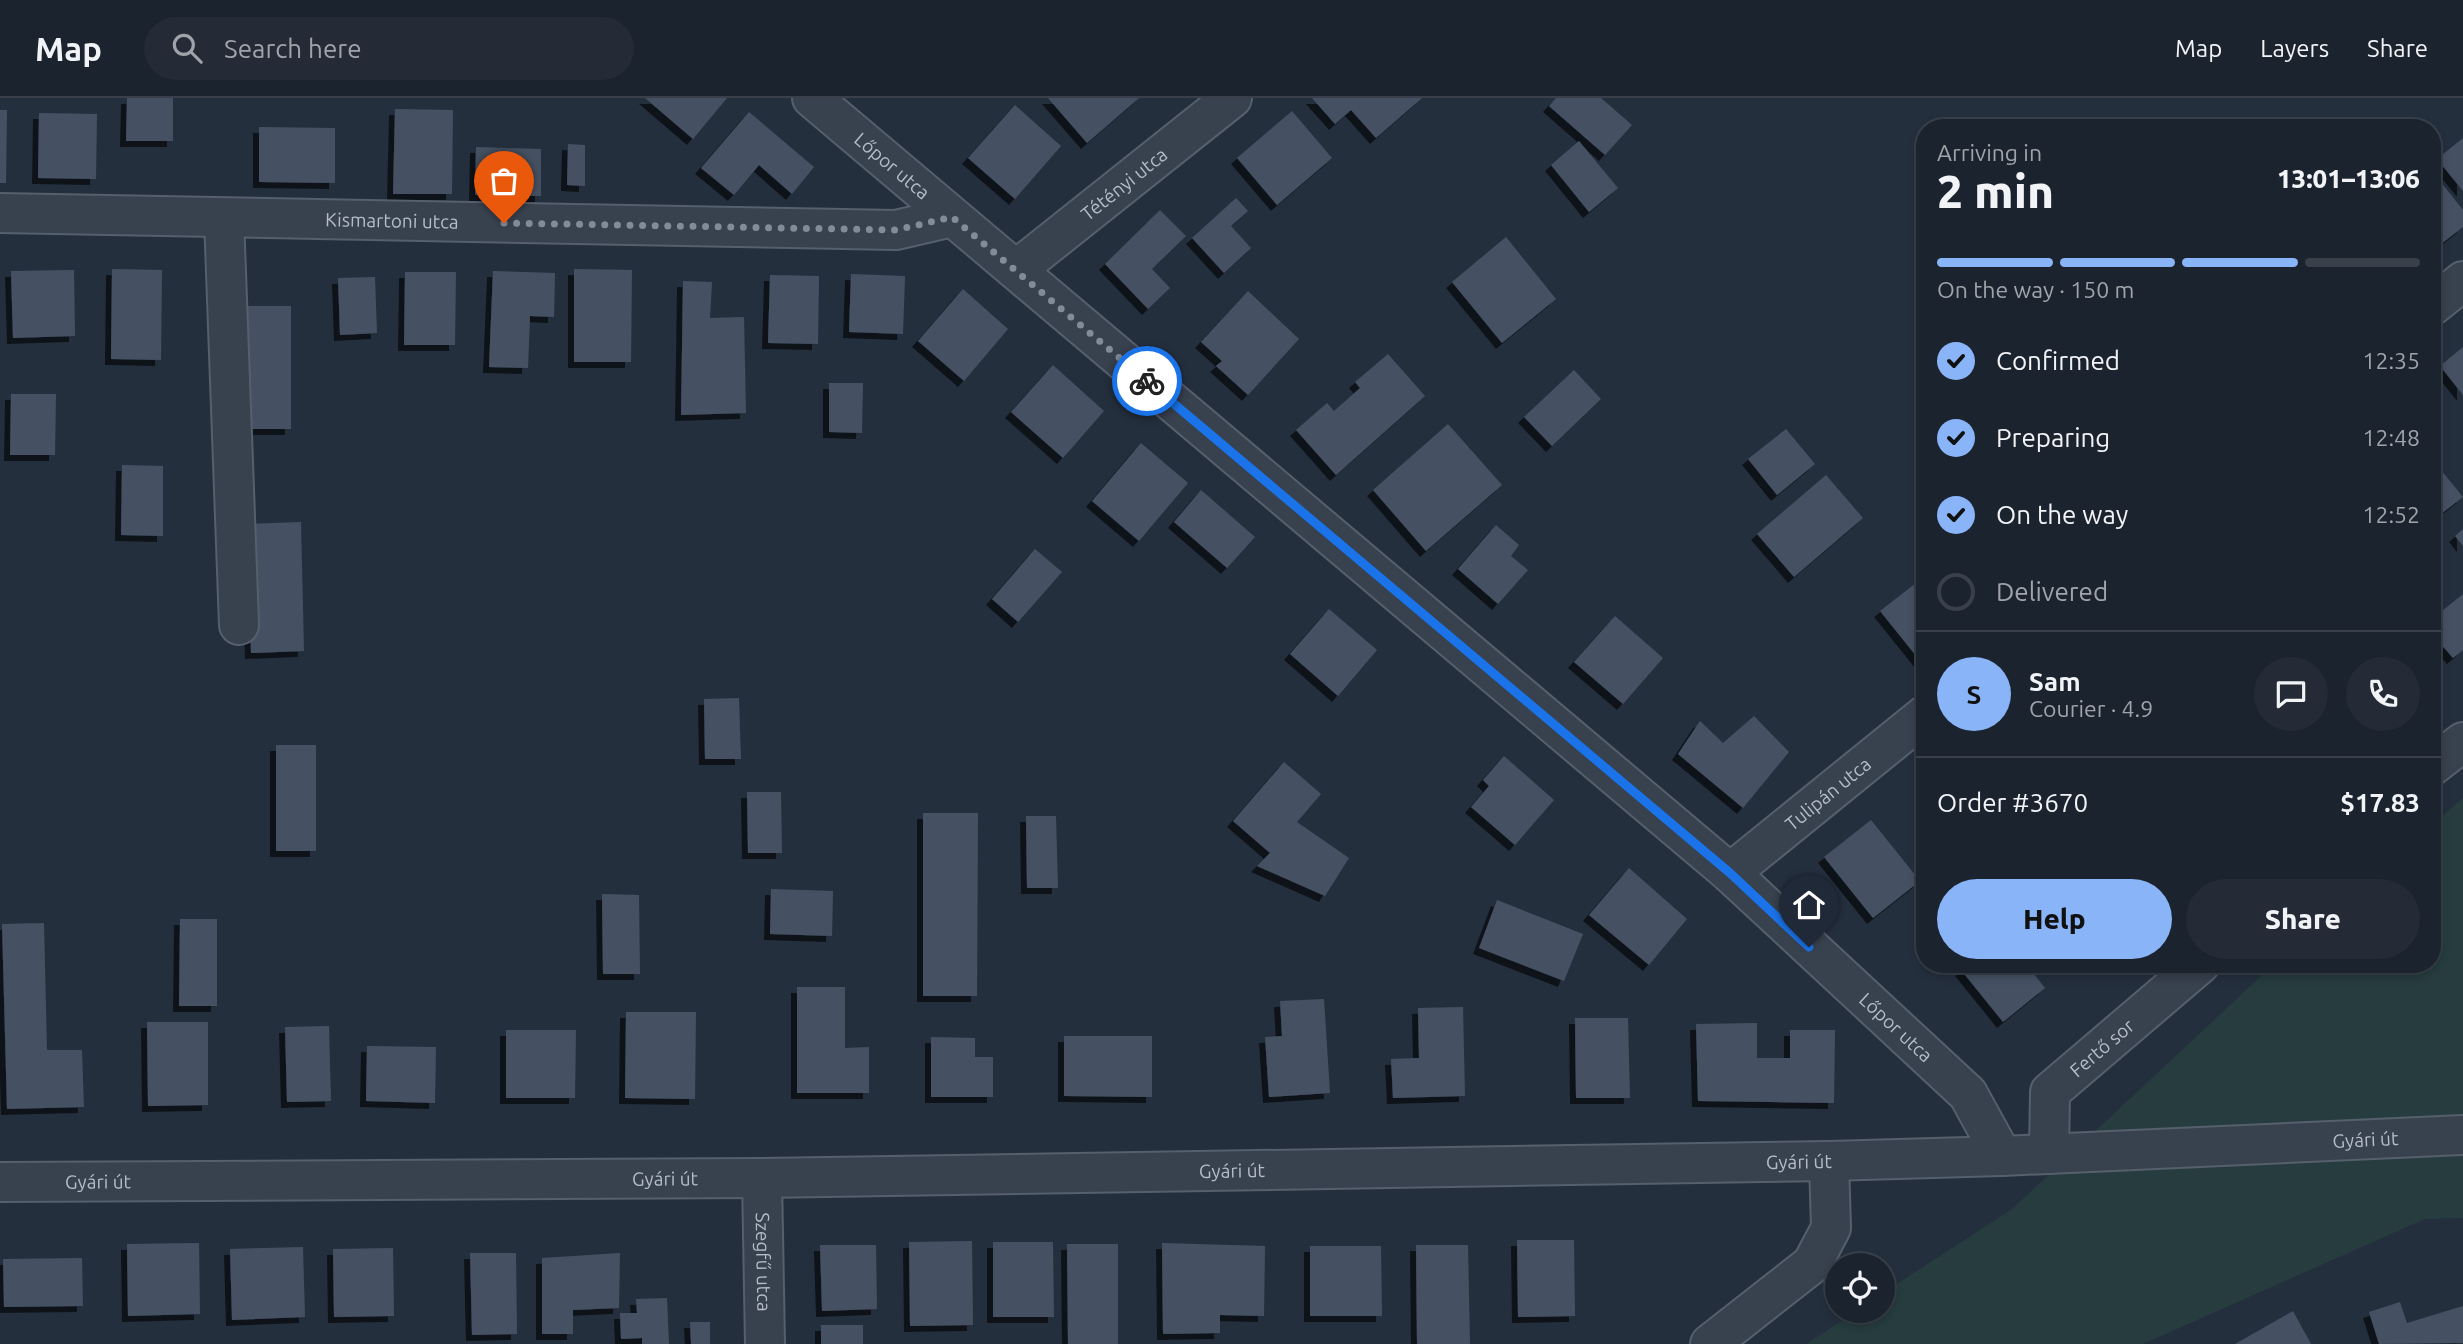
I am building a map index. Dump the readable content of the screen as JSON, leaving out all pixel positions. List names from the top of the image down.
{
  "streets": {
    "street": [
      "Lőpor utca",
      "Tétényi utca",
      "Kismartoni utca",
      "Tulipán utca",
      "Fertő sor",
      "Gyári út",
      "Szegfű utca"
    ]
  },
  "crossings": [
    ["Lőpor utca", "Tétényi utca"],
    ["Lőpor utca", "Kismartoni utca"],
    ["Lőpor utca", "Tulipán utca"],
    ["Lőpor utca", "Gyári út"],
    ["Fertő sor", "Gyári út"],
    ["Gyári út", "Szegfű utca"]
  ],
  "page": {
    "header": "Map",
    "search": "Search here",
    "nav": ["Map", "Layers", "Share"],
    "heading": ["2 min", "Arriving in", "13:01–13:06"],
    "panel": [
      "Sam",
      "Courier · 4.9",
      "Order #3670",
      "$17.83"
    ],
    "bar": "On the way · 150 m",
    "list": [
      ["Confirmed", "12:35"],
      ["Preparing", "12:48"],
      ["On the way", "12:52"],
      "Delivered"
    ],
    "round": "S",
    "buttons": ["Help", "Share"]
  }
}
